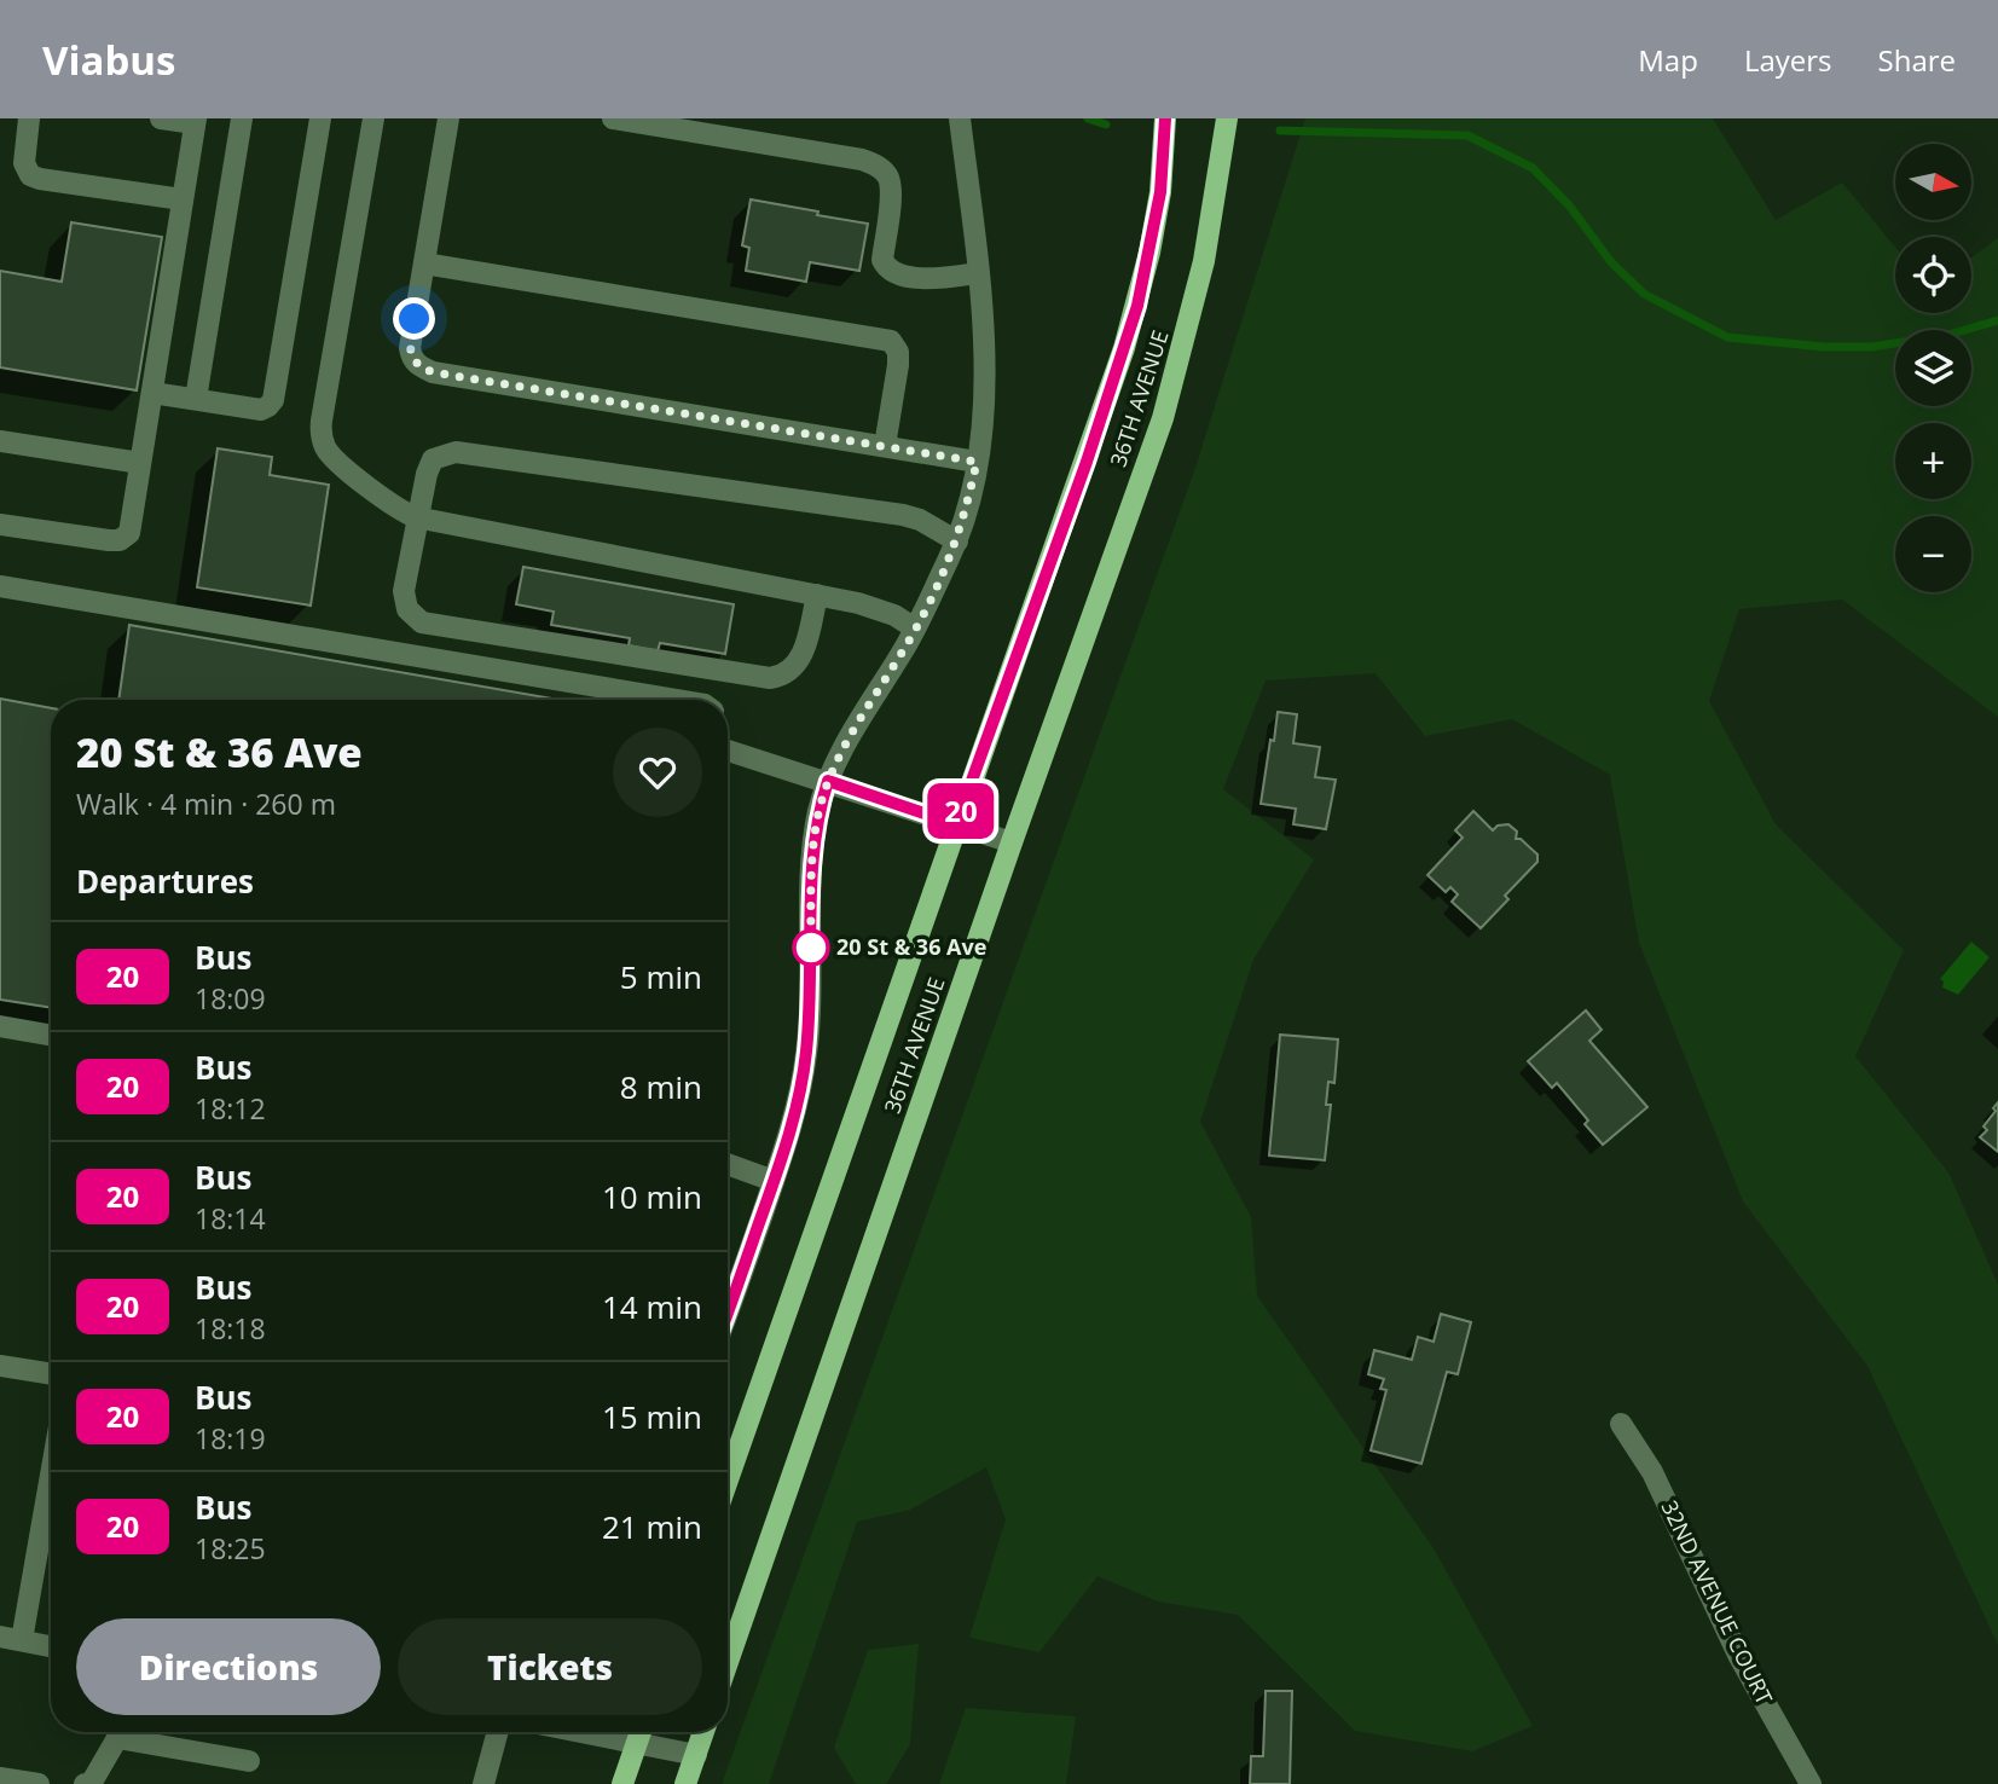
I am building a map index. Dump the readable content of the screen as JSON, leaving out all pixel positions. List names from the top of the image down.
{
  "streets": {
    "main road": ["36TH AVENUE"],
    "street": ["32ND AVENUE COURT"]
  },
  "places": ["20 St & 36 Ave"],
  "lines": ["bus line 20"],
  "north": "right",
  "page": {
    "header": "Viabus",
    "nav": ["Map", "Layers", "Share"],
    "on_map": "20",
    "map_buttons": ["+", "−"],
    "heading": [
      ["20 St & 36 Ave", "Walk · 4 min · 260 m"],
      "Departures"
    ],
    "list": [
      {
        "mark": "20",
        "name": "Bus",
        "note": "18:09",
        "value": "5 min"
      },
      {
        "mark": "20",
        "name": "Bus",
        "note": "18:12",
        "value": "8 min"
      },
      {
        "mark": "20",
        "name": "Bus",
        "note": "18:14",
        "value": "10 min"
      },
      {
        "mark": "20",
        "name": "Bus",
        "note": "18:18",
        "value": "14 min"
      },
      {
        "mark": "20",
        "name": "Bus",
        "note": "18:19",
        "value": "15 min"
      },
      {
        "mark": "20",
        "name": "Bus",
        "note": "18:25",
        "value": "21 min"
      }
    ],
    "buttons": ["Directions", "Tickets"]
  }
}
